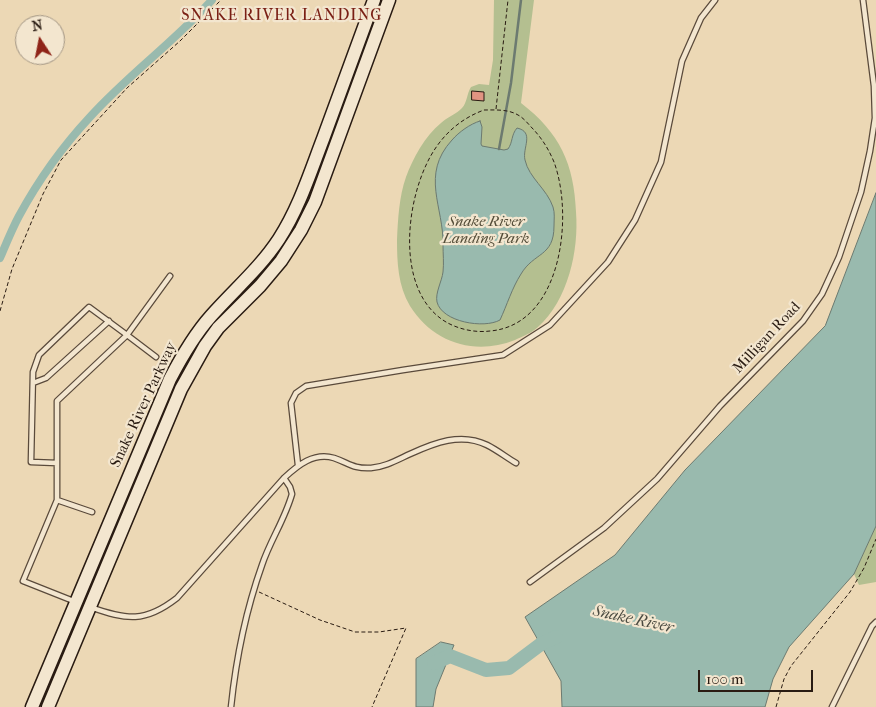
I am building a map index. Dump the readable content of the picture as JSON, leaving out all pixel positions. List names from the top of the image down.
{
  "streets": {
    "street": ["Snake River Parkway"],
    "lane": ["Milligan Road"]
  },
  "districts": ["SNAKE RIVER LANDING"],
  "water": ["Snake River"],
  "parks": ["Snake River Landing Park"],
  "scale_bar": "100 m",
  "north": "top"
}
